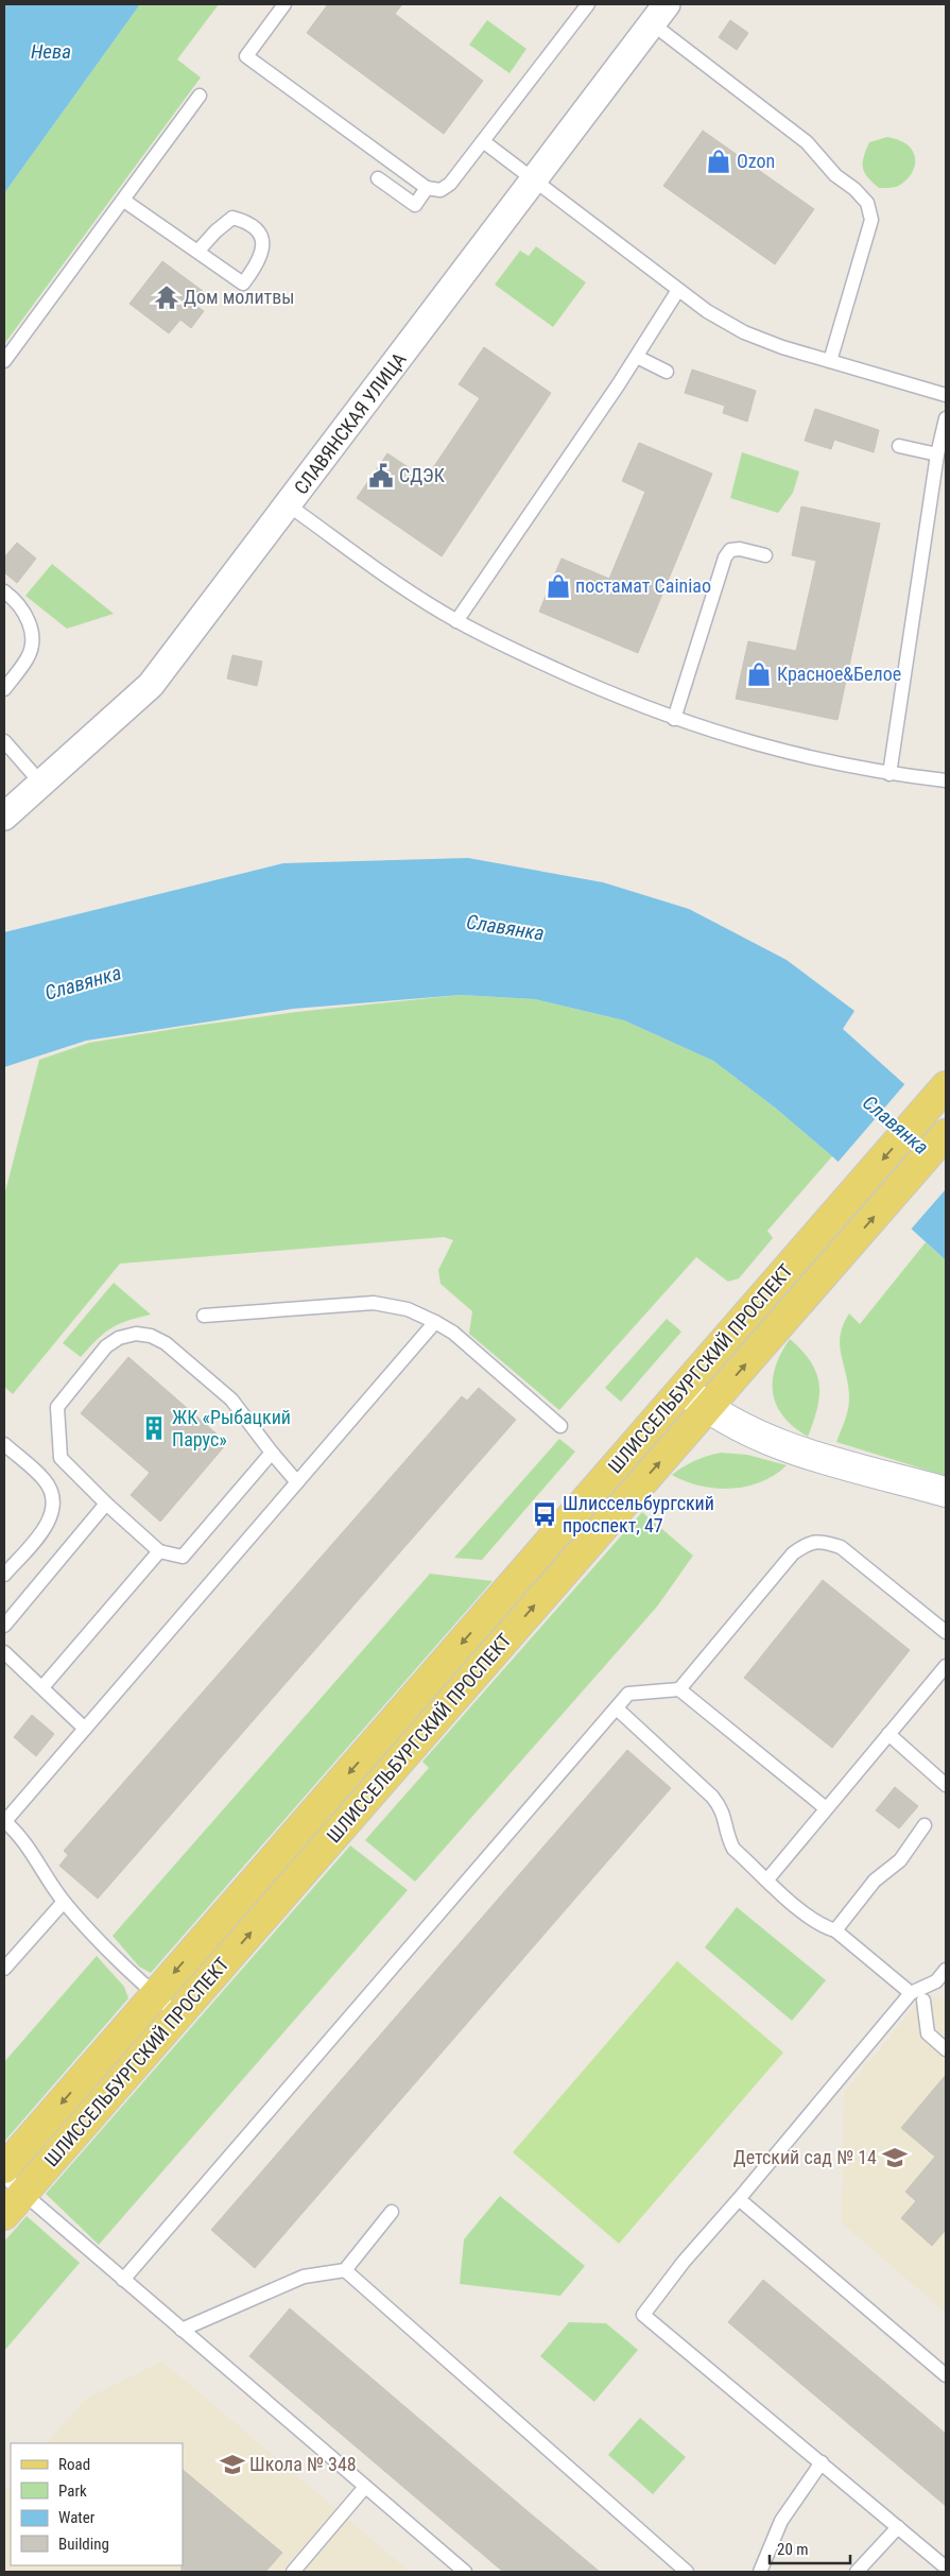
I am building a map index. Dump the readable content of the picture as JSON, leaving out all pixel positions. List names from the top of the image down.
{
  "streets": {
    "main road": ["ШЛИССЕЛЬБУРГСКИЙ ПРОСПЕКТ"],
    "street": ["СЛАВЯНСКАЯ УЛИЦА"]
  },
  "water": ["Нева", "Славянка"],
  "places": {
    "shop": ["Ozon", "постамат Cainiao", "Красное&Белое"],
    "temple": ["Дом молитвы"],
    "public building": ["СДЭК"],
    "building": ["ЖК «Рыбацкий Парус»"],
    "bus stop": ["Шлиссельбургский проспект, 47"],
    "school or university": ["Детский сад № 14", "Школа № 348"]
  },
  "legend": [
    "Road",
    "Park",
    "Water",
    "Building"
  ],
  "scale_bar": "20 m"
}
